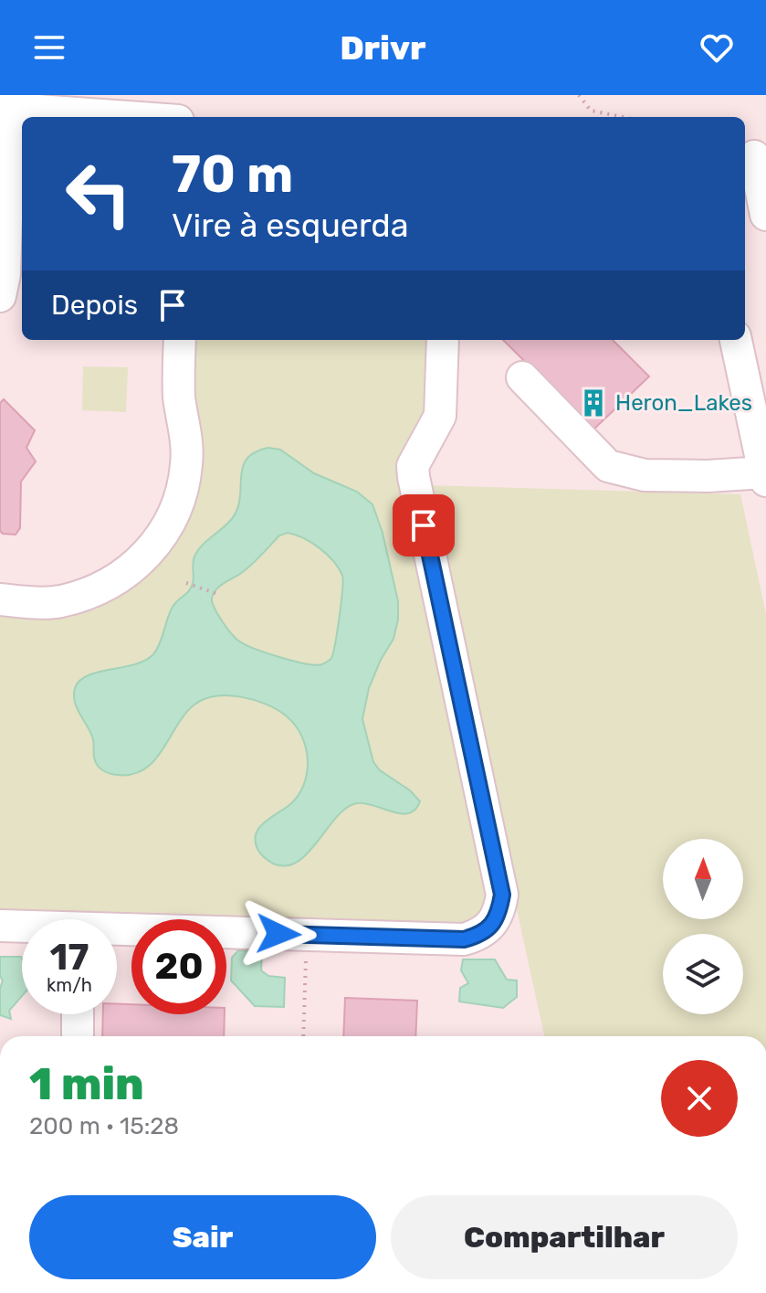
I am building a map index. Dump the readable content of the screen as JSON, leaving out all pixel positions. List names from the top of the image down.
{
  "places": {
    "building": ["Heron_Lakes"]
  },
  "north": "top",
  "page": {
    "header": "Drivr",
    "turn": ["70 m", "Vire à esquerda"],
    "then": "Depois",
    "speed": "17 km/h",
    "limit": "20",
    "heading": ["1 min", "200 m · 15:28"],
    "buttons": ["Sair", "Compartilhar"]
  }
}
